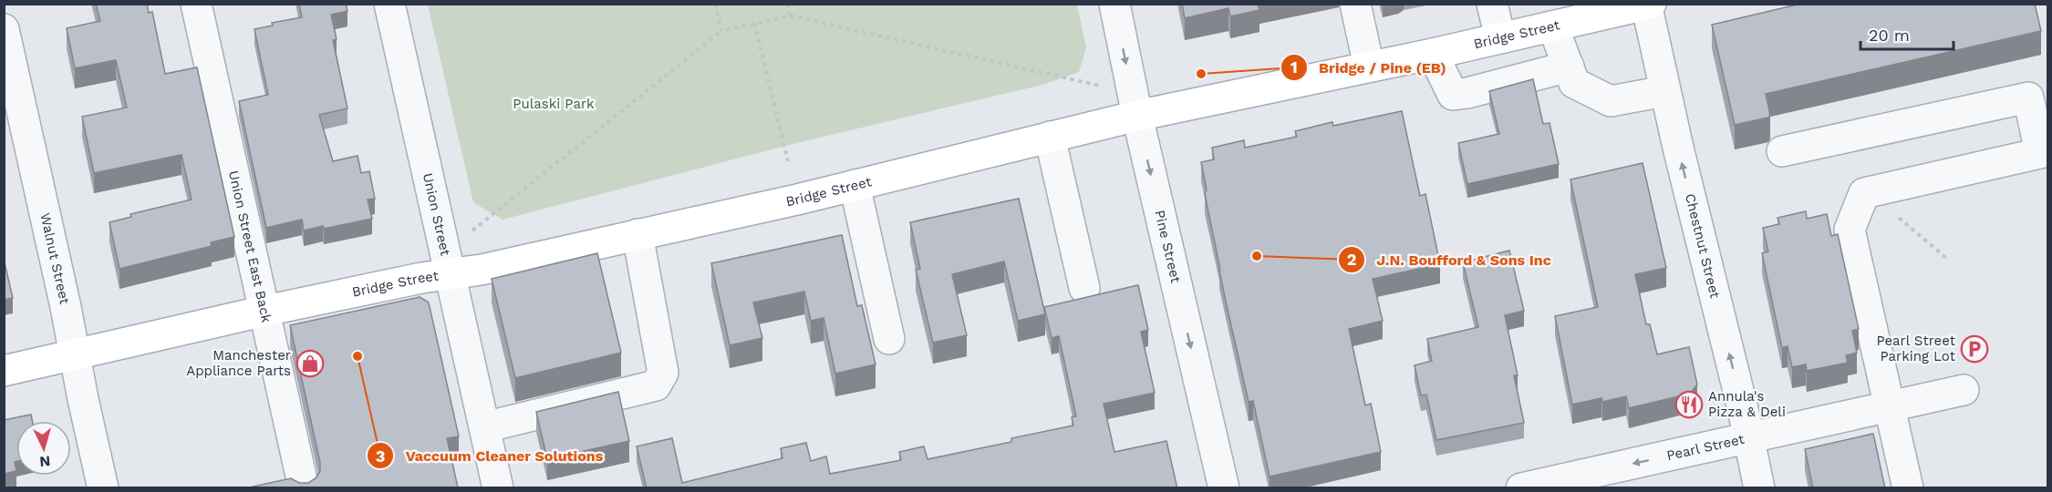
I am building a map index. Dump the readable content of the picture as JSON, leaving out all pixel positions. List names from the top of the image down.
{
  "streets": {
    "main road": ["Bridge Street"],
    "street": [
      "Union Street",
      "Union Street East Back",
      "Pine Street",
      "Chestnut Street",
      "Walnut Street",
      "Pearl Street"
    ]
  },
  "crossings": [
    ["Bridge Street", "Union Street"],
    ["Bridge Street", "Union Street East Back"],
    ["Bridge Street", "Pine Street"],
    ["Bridge Street", "Chestnut Street"],
    ["Bridge Street", "Walnut Street"],
    ["Chestnut Street", "Pearl Street"]
  ],
  "one_way": ["Chestnut Street", "Pearl Street"],
  "parks": ["Pulaski Park"],
  "places": {
    "other": ["Bridge / Pine (EB)", "J.N. Boufford & Sons Inc", "Vaccuum Cleaner Solutions"],
    "parking": ["Pearl Street Parking Lot"],
    "shop": ["Manchester Appliance Parts"],
    "restaurant": ["Annula's Pizza & Deli"]
  },
  "scale_bar": "20 m",
  "north": "bottom"
}
